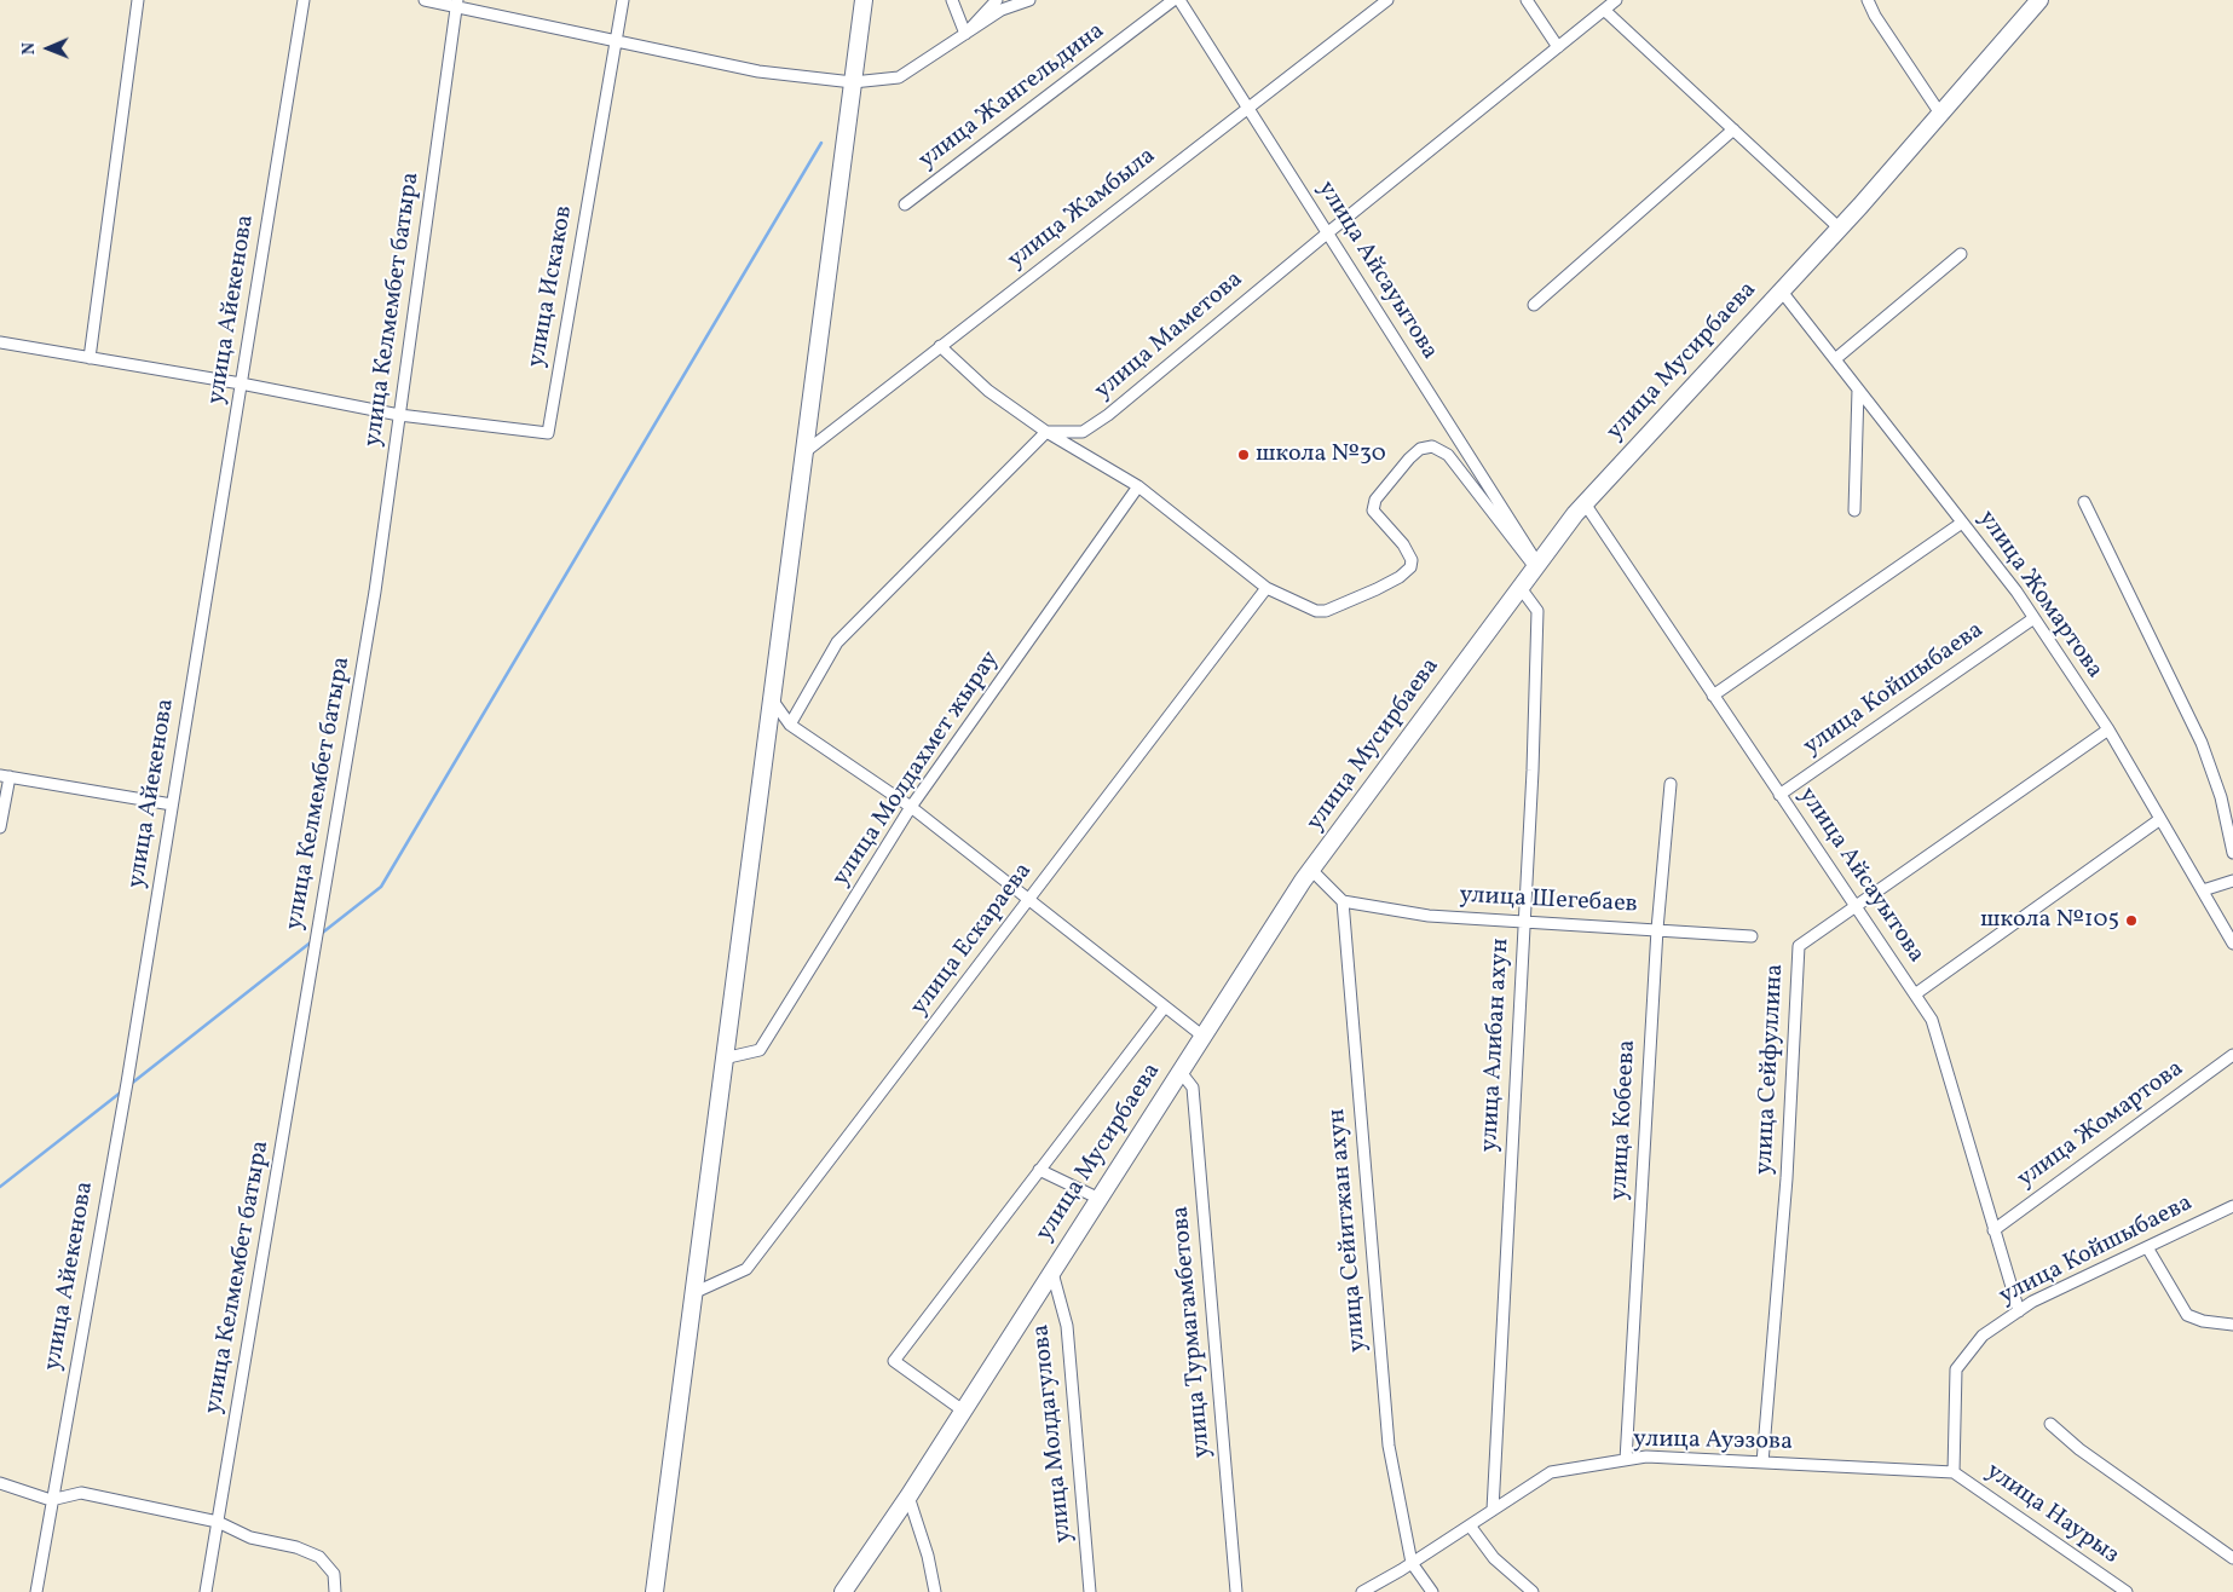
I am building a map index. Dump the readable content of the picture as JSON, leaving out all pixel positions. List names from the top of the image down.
{
  "streets": {
    "street": [
      "улица Жангельдина",
      "улица Жамбыла",
      "улица Айсауытова",
      "улица Искаков",
      "улица Айекенова",
      "улица Келмембет батыра",
      "улица Маметова",
      "улица Мусирбаева",
      "улица Жомартова",
      "улица Койшыбаева",
      "улица Молдахмет жырау",
      "улица Шегебаев",
      "улица Ескараева",
      "улица Алибан ахун",
      "улица Сейфуллина",
      "улица Кобеева",
      "улица Сейитжан ахун",
      "улица Турмагамбетова",
      "улица Молдагулова",
      "улица Ауэзова",
      "улица Наурыз"
    ]
  },
  "crossings": [
    ["улица Жамбыла", "улица Айсауытова"],
    ["улица Айсауытова", "улица Маметова"],
    ["улица Айсауытова", "улица Мусирбаева"],
    ["улица Айсауытова", "улица Жомартова"],
    ["улица Айсауытова", "улица Койшыбаева"],
    ["улица Айсауытова", "улица Сейфуллина"],
    ["улица Искаков", "улица Келмембет батыра"],
    ["улица Мусирбаева", "улица Жомартова"],
    ["улица Мусирбаева", "улица Алибан ахун"],
    ["улица Мусирбаева", "улица Турмагамбетова"],
    ["улица Мусирбаева", "улица Молдагулова"],
    ["улица Жомартова", "улица Койшыбаева"],
    ["улица Жомартова", "улица Сейфуллина"],
    ["улица Койшыбаева", "улица Ауэзова"],
    ["улица Койшыбаева", "улица Наурыз"],
    ["улица Шегебаев", "улица Алибан ахун"],
    ["улица Шегебаев", "улица Кобеева"],
    ["улица Шегебаев", "улица Сейитжан ахун"],
    ["улица Алибан ахун", "улица Ауэзова"],
    ["улица Сейфуллина", "улица Ауэзова"],
    ["улица Кобеева", "улица Ауэзова"],
    ["улица Сейитжан ахун", "улица Ауэзова"],
    ["улица Ауэзова", "улица Наурыз"]
  ],
  "places": ["школа №30", "школа №105"],
  "north": "left"
}
